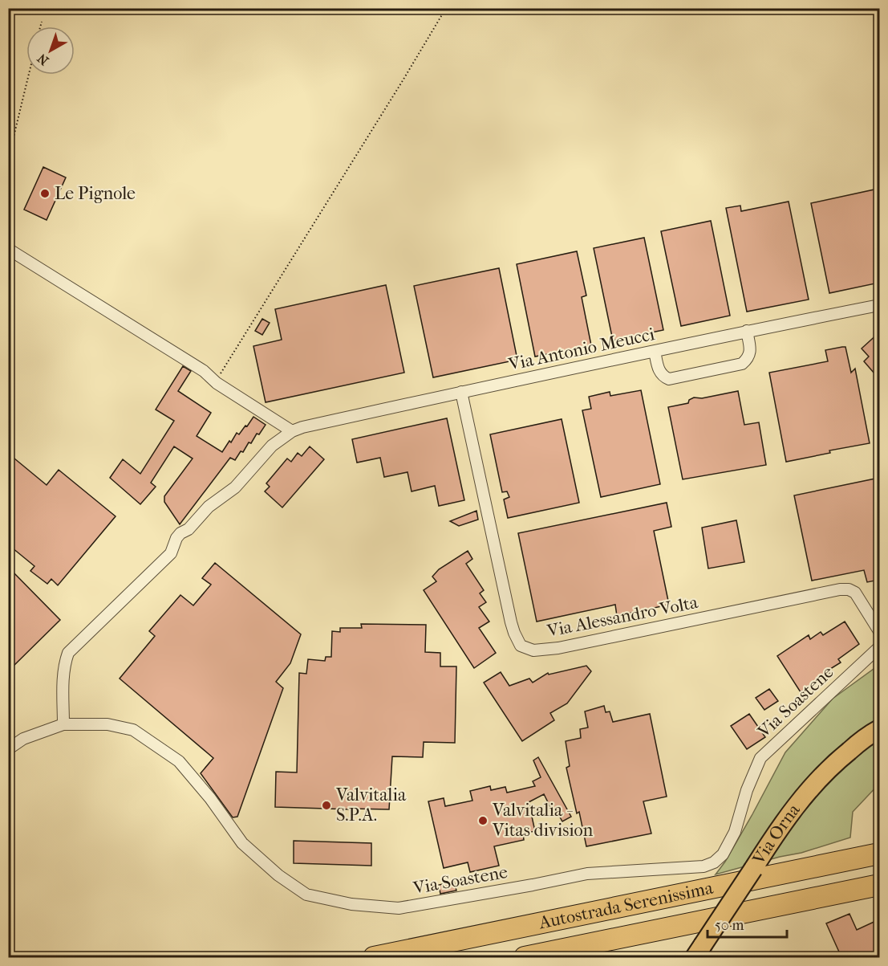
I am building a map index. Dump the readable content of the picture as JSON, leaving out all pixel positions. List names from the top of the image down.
{
  "streets": {
    "highway": ["Autostrada Serenissima"],
    "main road": ["Via Orna"],
    "street": ["Via Antonio Meucci", "Via Alessandro Volta", "Via Soastene"]
  },
  "crossings": [
    ["Via Antonio Meucci", "Via Alessandro Volta"],
    ["Via Antonio Meucci", "Via Soastene"]
  ],
  "places": ["Le Pignole", "Valvitalia S.P.A.", "Valvitalia - Vitas division"],
  "scale_bar": "50 m",
  "north": "bottom left"
}
